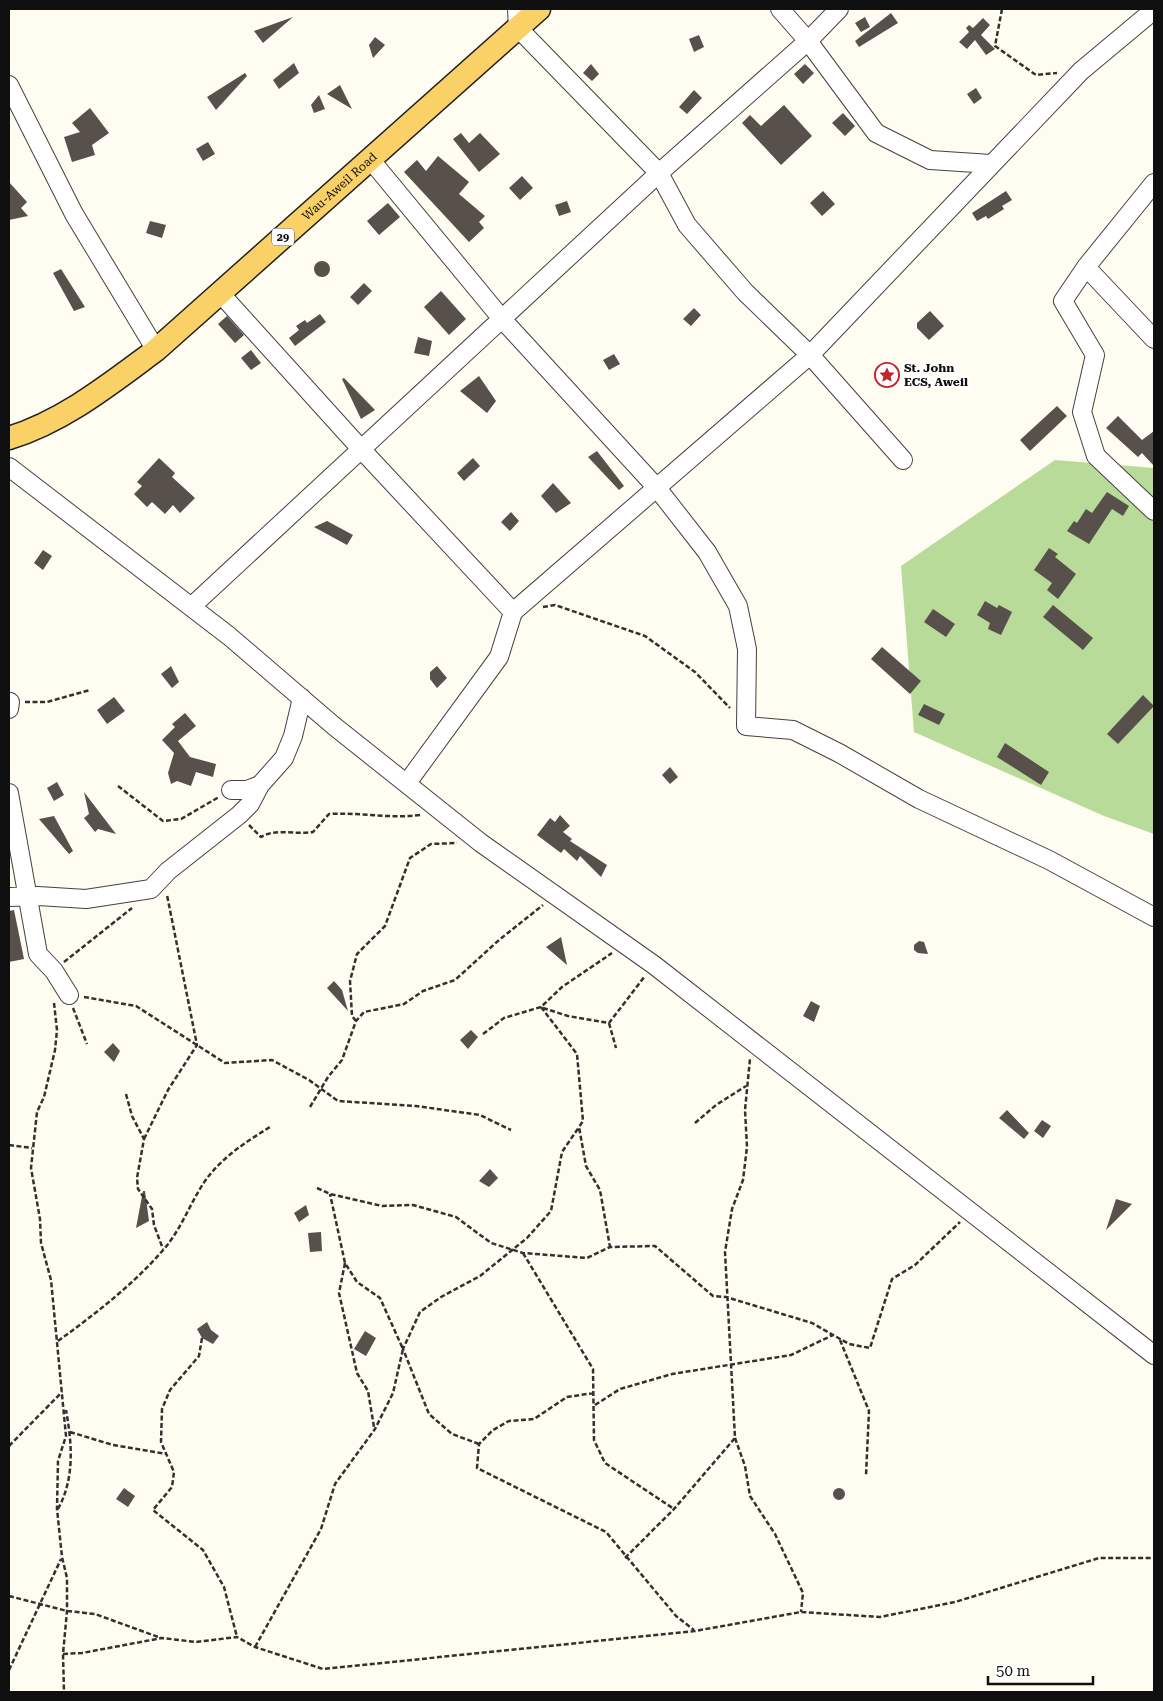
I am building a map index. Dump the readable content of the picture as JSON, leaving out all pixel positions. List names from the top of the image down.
{
  "streets": {
    "main road": ["Wau-Aweil Road", "29"]
  },
  "places": {
    "place": ["St. John ECS, Aweil"]
  },
  "scale_bar": "50 m"
}
